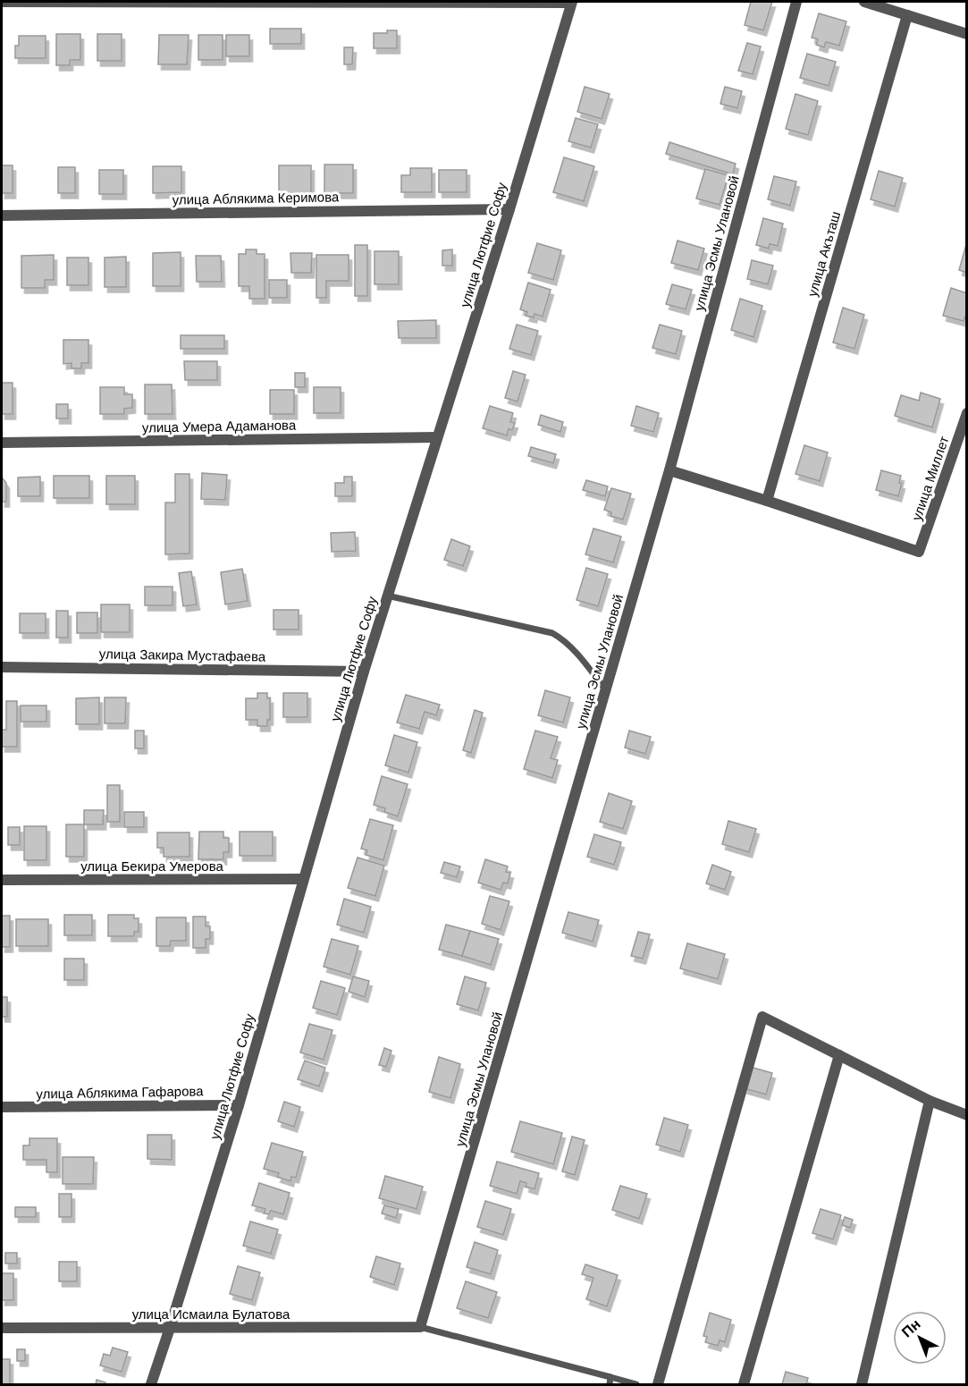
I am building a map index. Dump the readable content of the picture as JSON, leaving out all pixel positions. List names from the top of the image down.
{
  "streets": {
    "street": [
      "улица Аблякима Керимова",
      "улица Эсмы Улановой",
      "улица Лютфие Софу",
      "улица Акъташ",
      "улица Умера Адаманова",
      "улица Миллет",
      "улица Закира Мустафаева",
      "улица Бекира Умерова",
      "улица Аблякима Гафарова",
      "улица Исмаила Булатова"
    ]
  },
  "crossings": [
    ["улица Аблякима Керимова", "улица Лютфие Софу"],
    ["улица Эсмы Улановой", "улица Исмаила Булатова"],
    ["улица Лютфие Софу", "улица Умера Адаманова"],
    ["улица Лютфие Софу", "улица Закира Мустафаева"],
    ["улица Лютфие Софу", "улица Бекира Умерова"],
    ["улица Лютфие Софу", "улица Аблякима Гафарова"],
    ["улица Лютфие Софу", "улица Исмаила Булатова"],
    ["улица Акъташ", "улица Миллет"]
  ],
  "north": "top left"
}
